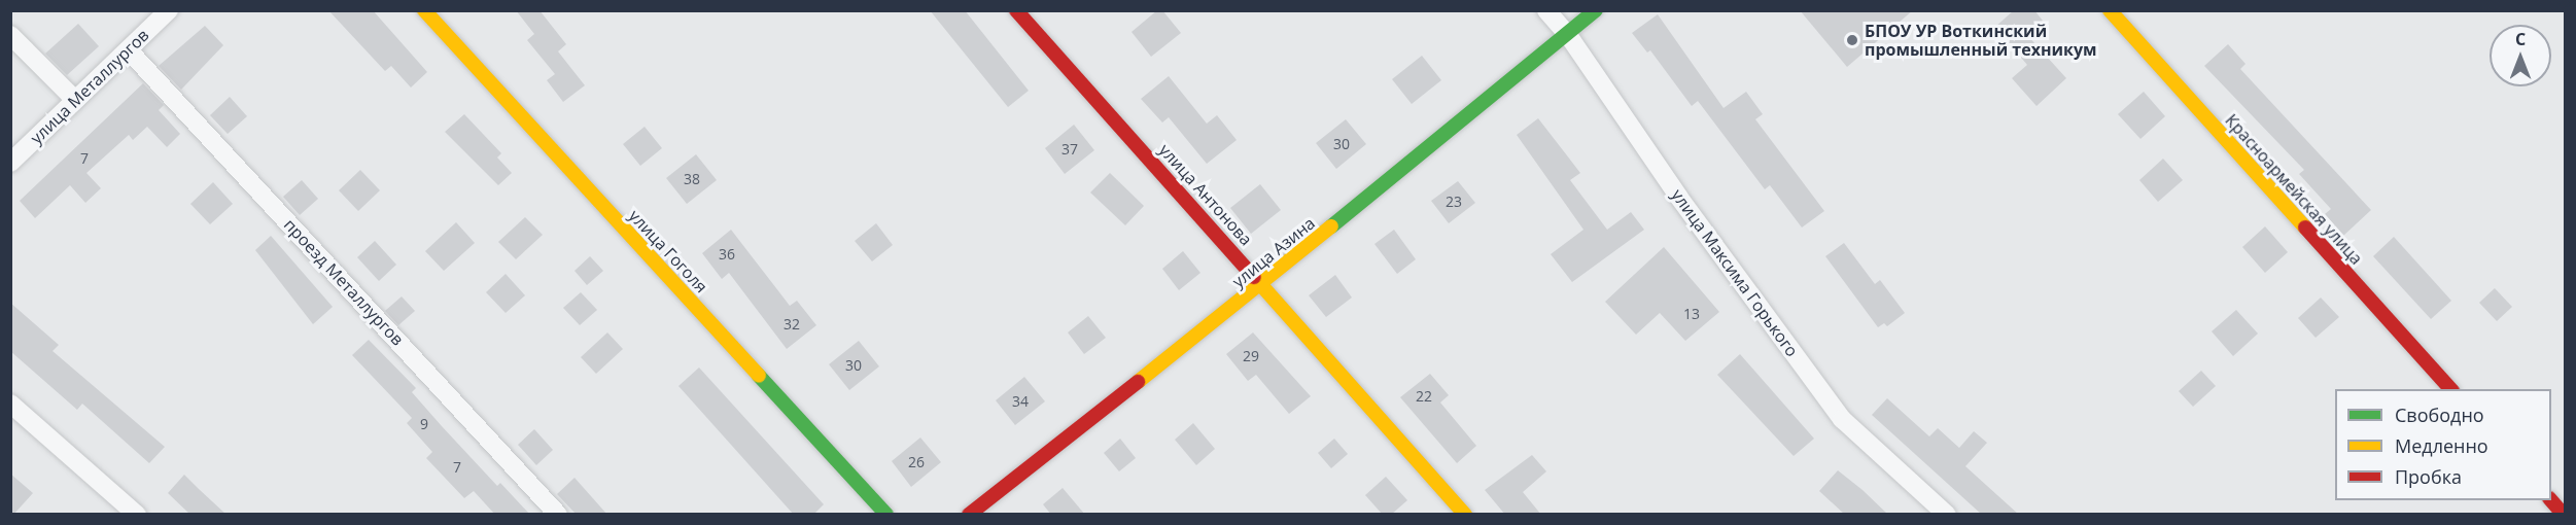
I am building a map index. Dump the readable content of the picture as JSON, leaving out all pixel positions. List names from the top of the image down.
{
  "streets": {
    "street": [
      "улица Металлургов",
      "Красноармейская улица",
      "улица Антонова",
      "улица Гоголя",
      "улица Азина",
      "улица Максима Горького",
      "проезд Металлургов"
    ]
  },
  "crossings": [
    ["улица Металлургов", "проезд Металлургов"],
    ["улица Антонова", "улица Азина"],
    ["улица Азина", "улица Максима Горького"]
  ],
  "places": ["БПОУ УР Воткинский промышленный техникум"],
  "house_numbers": [
    "30",
    "37",
    "7",
    "38",
    "23",
    "36",
    "13",
    "32",
    "29",
    "30",
    "22",
    "34",
    "9",
    "26",
    "7"
  ],
  "legend": ["Свободно", "Медленно", "Пробка"],
  "north": "top"
}
